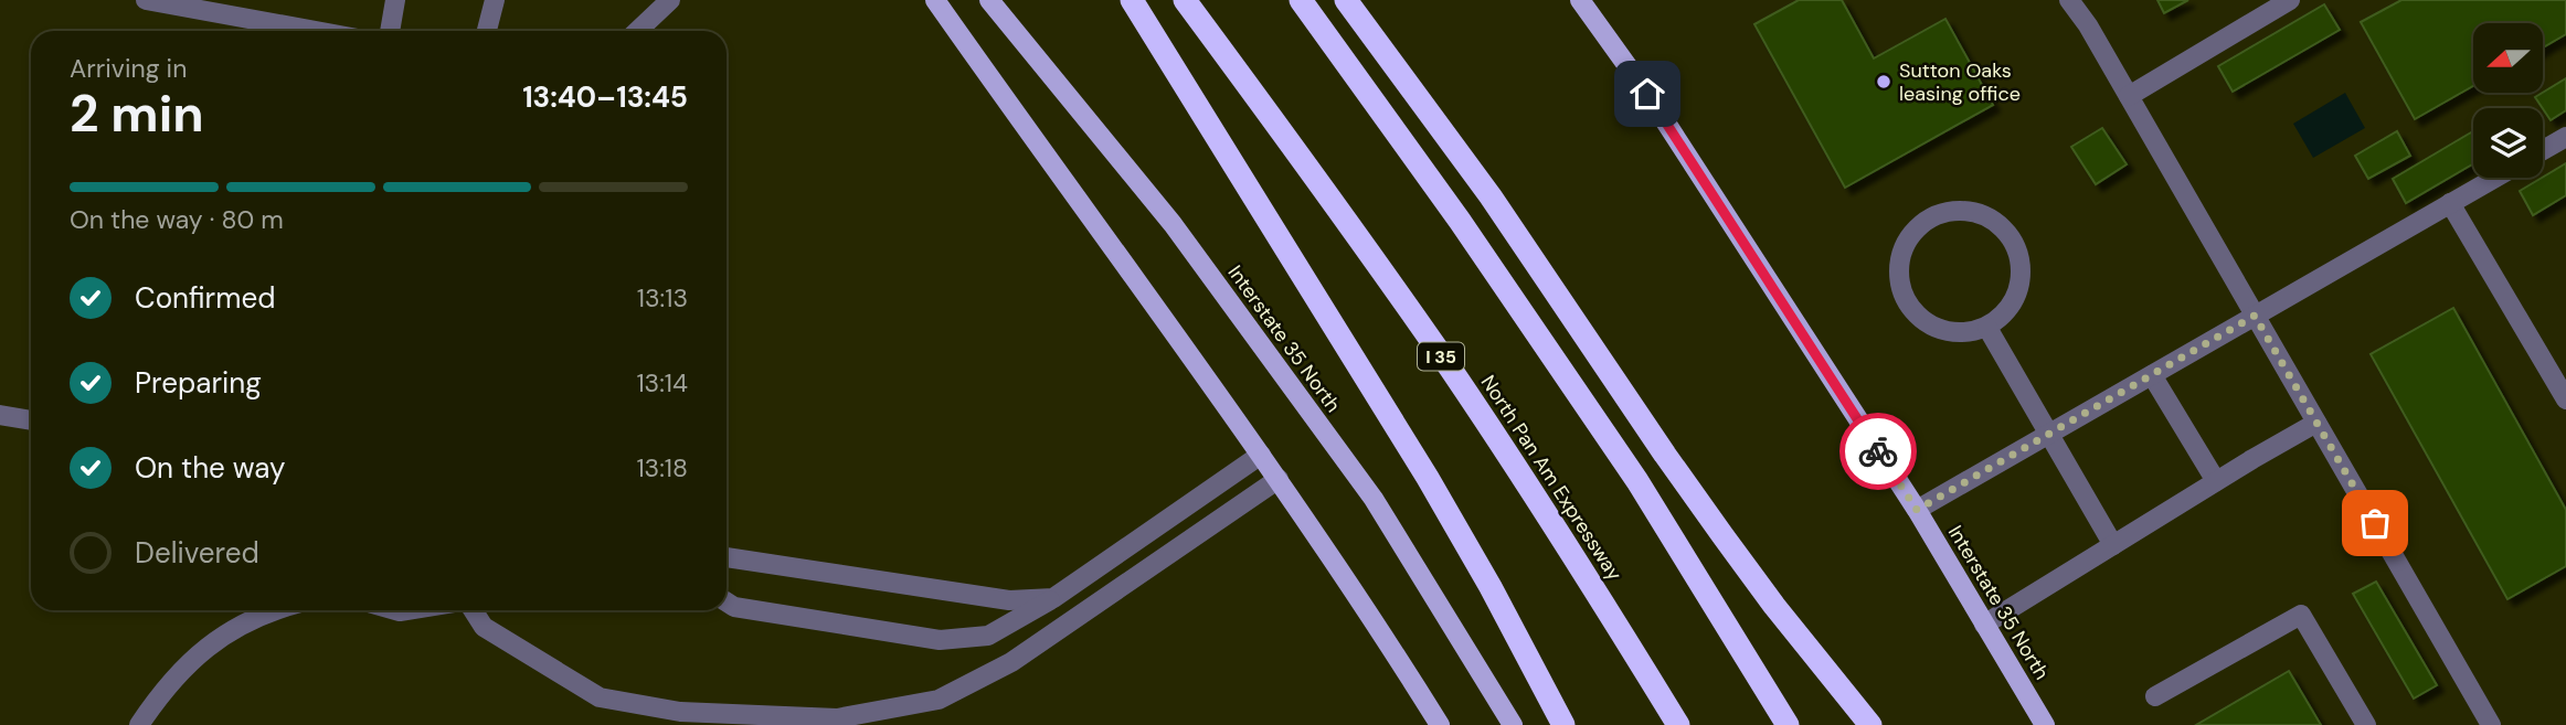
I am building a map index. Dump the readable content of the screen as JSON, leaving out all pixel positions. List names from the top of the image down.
{
  "streets": {
    "highway": ["I 35", "North Pan Am Expressway"],
    "main road": ["Interstate 35 North"]
  },
  "places": ["Sutton Oaks leasing office"],
  "north": "left",
  "page": {
    "heading": ["2 min", "Arriving in", "13:40–13:45"],
    "bar": "On the way · 80 m",
    "list": [
      ["Confirmed", "13:13"],
      ["Preparing", "13:14"],
      ["On the way", "13:18"],
      "Delivered"
    ]
  }
}
